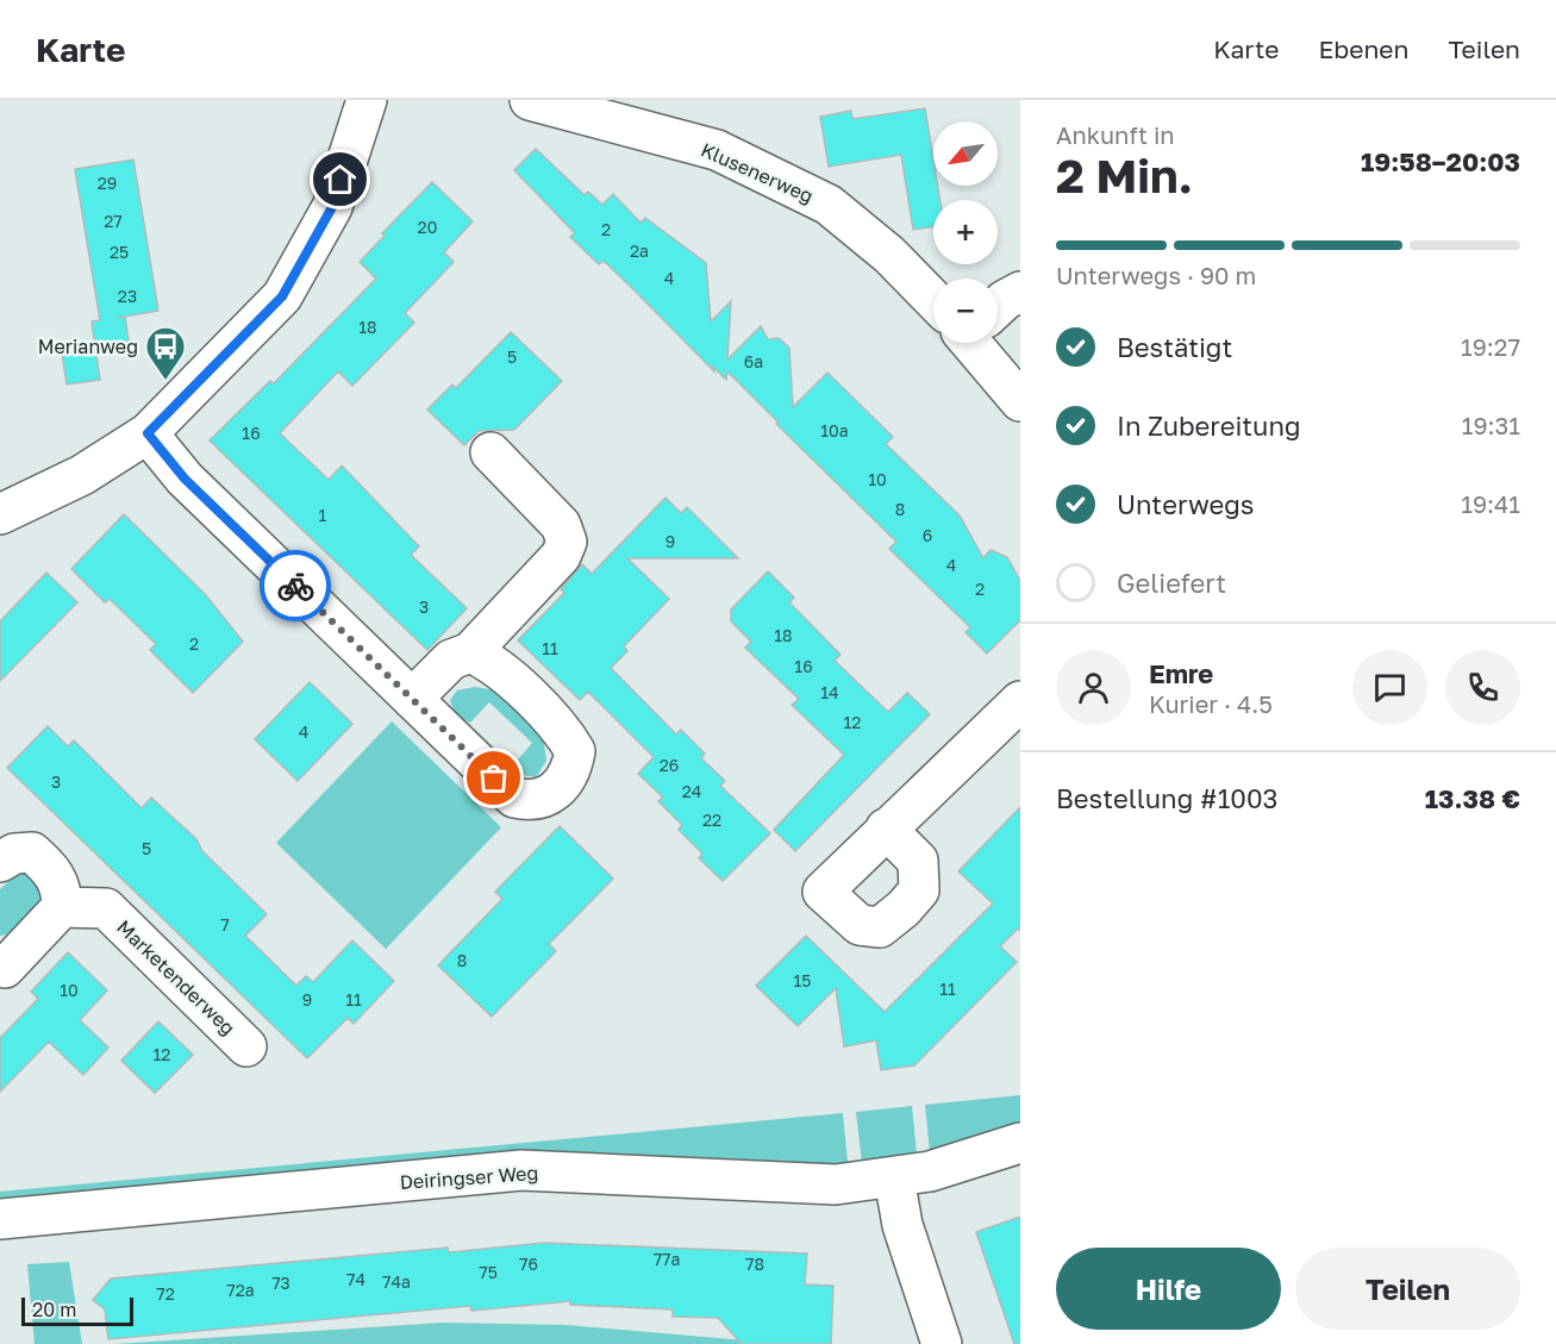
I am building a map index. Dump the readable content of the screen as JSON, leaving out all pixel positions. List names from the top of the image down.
{
  "streets": {
    "street": ["Klusenerweg", "Marketenderweg", "Deiringser Weg"]
  },
  "places": {
    "bus stop": ["Merianweg"]
  },
  "house_numbers": [
    "29",
    "27",
    "20",
    "2",
    "2a",
    "25",
    "4",
    "23",
    "18",
    "5",
    "6a",
    "10a",
    "16",
    "10",
    "8",
    "1",
    "6",
    "9",
    "4",
    "2",
    "3",
    "18",
    "2",
    "11",
    "16",
    "14",
    "12",
    "4",
    "26",
    "3",
    "24",
    "22",
    "5",
    "7",
    "8",
    "15",
    "11",
    "10",
    "9",
    "11",
    "12",
    "77a",
    "76",
    "78",
    "75",
    "74",
    "74a",
    "73",
    "72a",
    "72"
  ],
  "scale_bar": "20 m",
  "north": "bottom left",
  "page": {
    "header": "Karte",
    "nav": ["Karte", "Ebenen", "Teilen"],
    "heading": ["2 Min.", "Ankunft in", "19:58–20:03"],
    "panel": [
      "Emre",
      "Kurier · 4.5",
      "Bestellung #1003",
      "13.38 €"
    ],
    "map_buttons": ["+", "−"],
    "bar": "Unterwegs · 90 m",
    "list": [
      ["Bestätigt", "19:27"],
      ["In Zubereitung", "19:31"],
      ["Unterwegs", "19:41"],
      "Geliefert"
    ],
    "buttons": ["Hilfe", "Teilen"],
    "scale": "20 m"
  }
}
